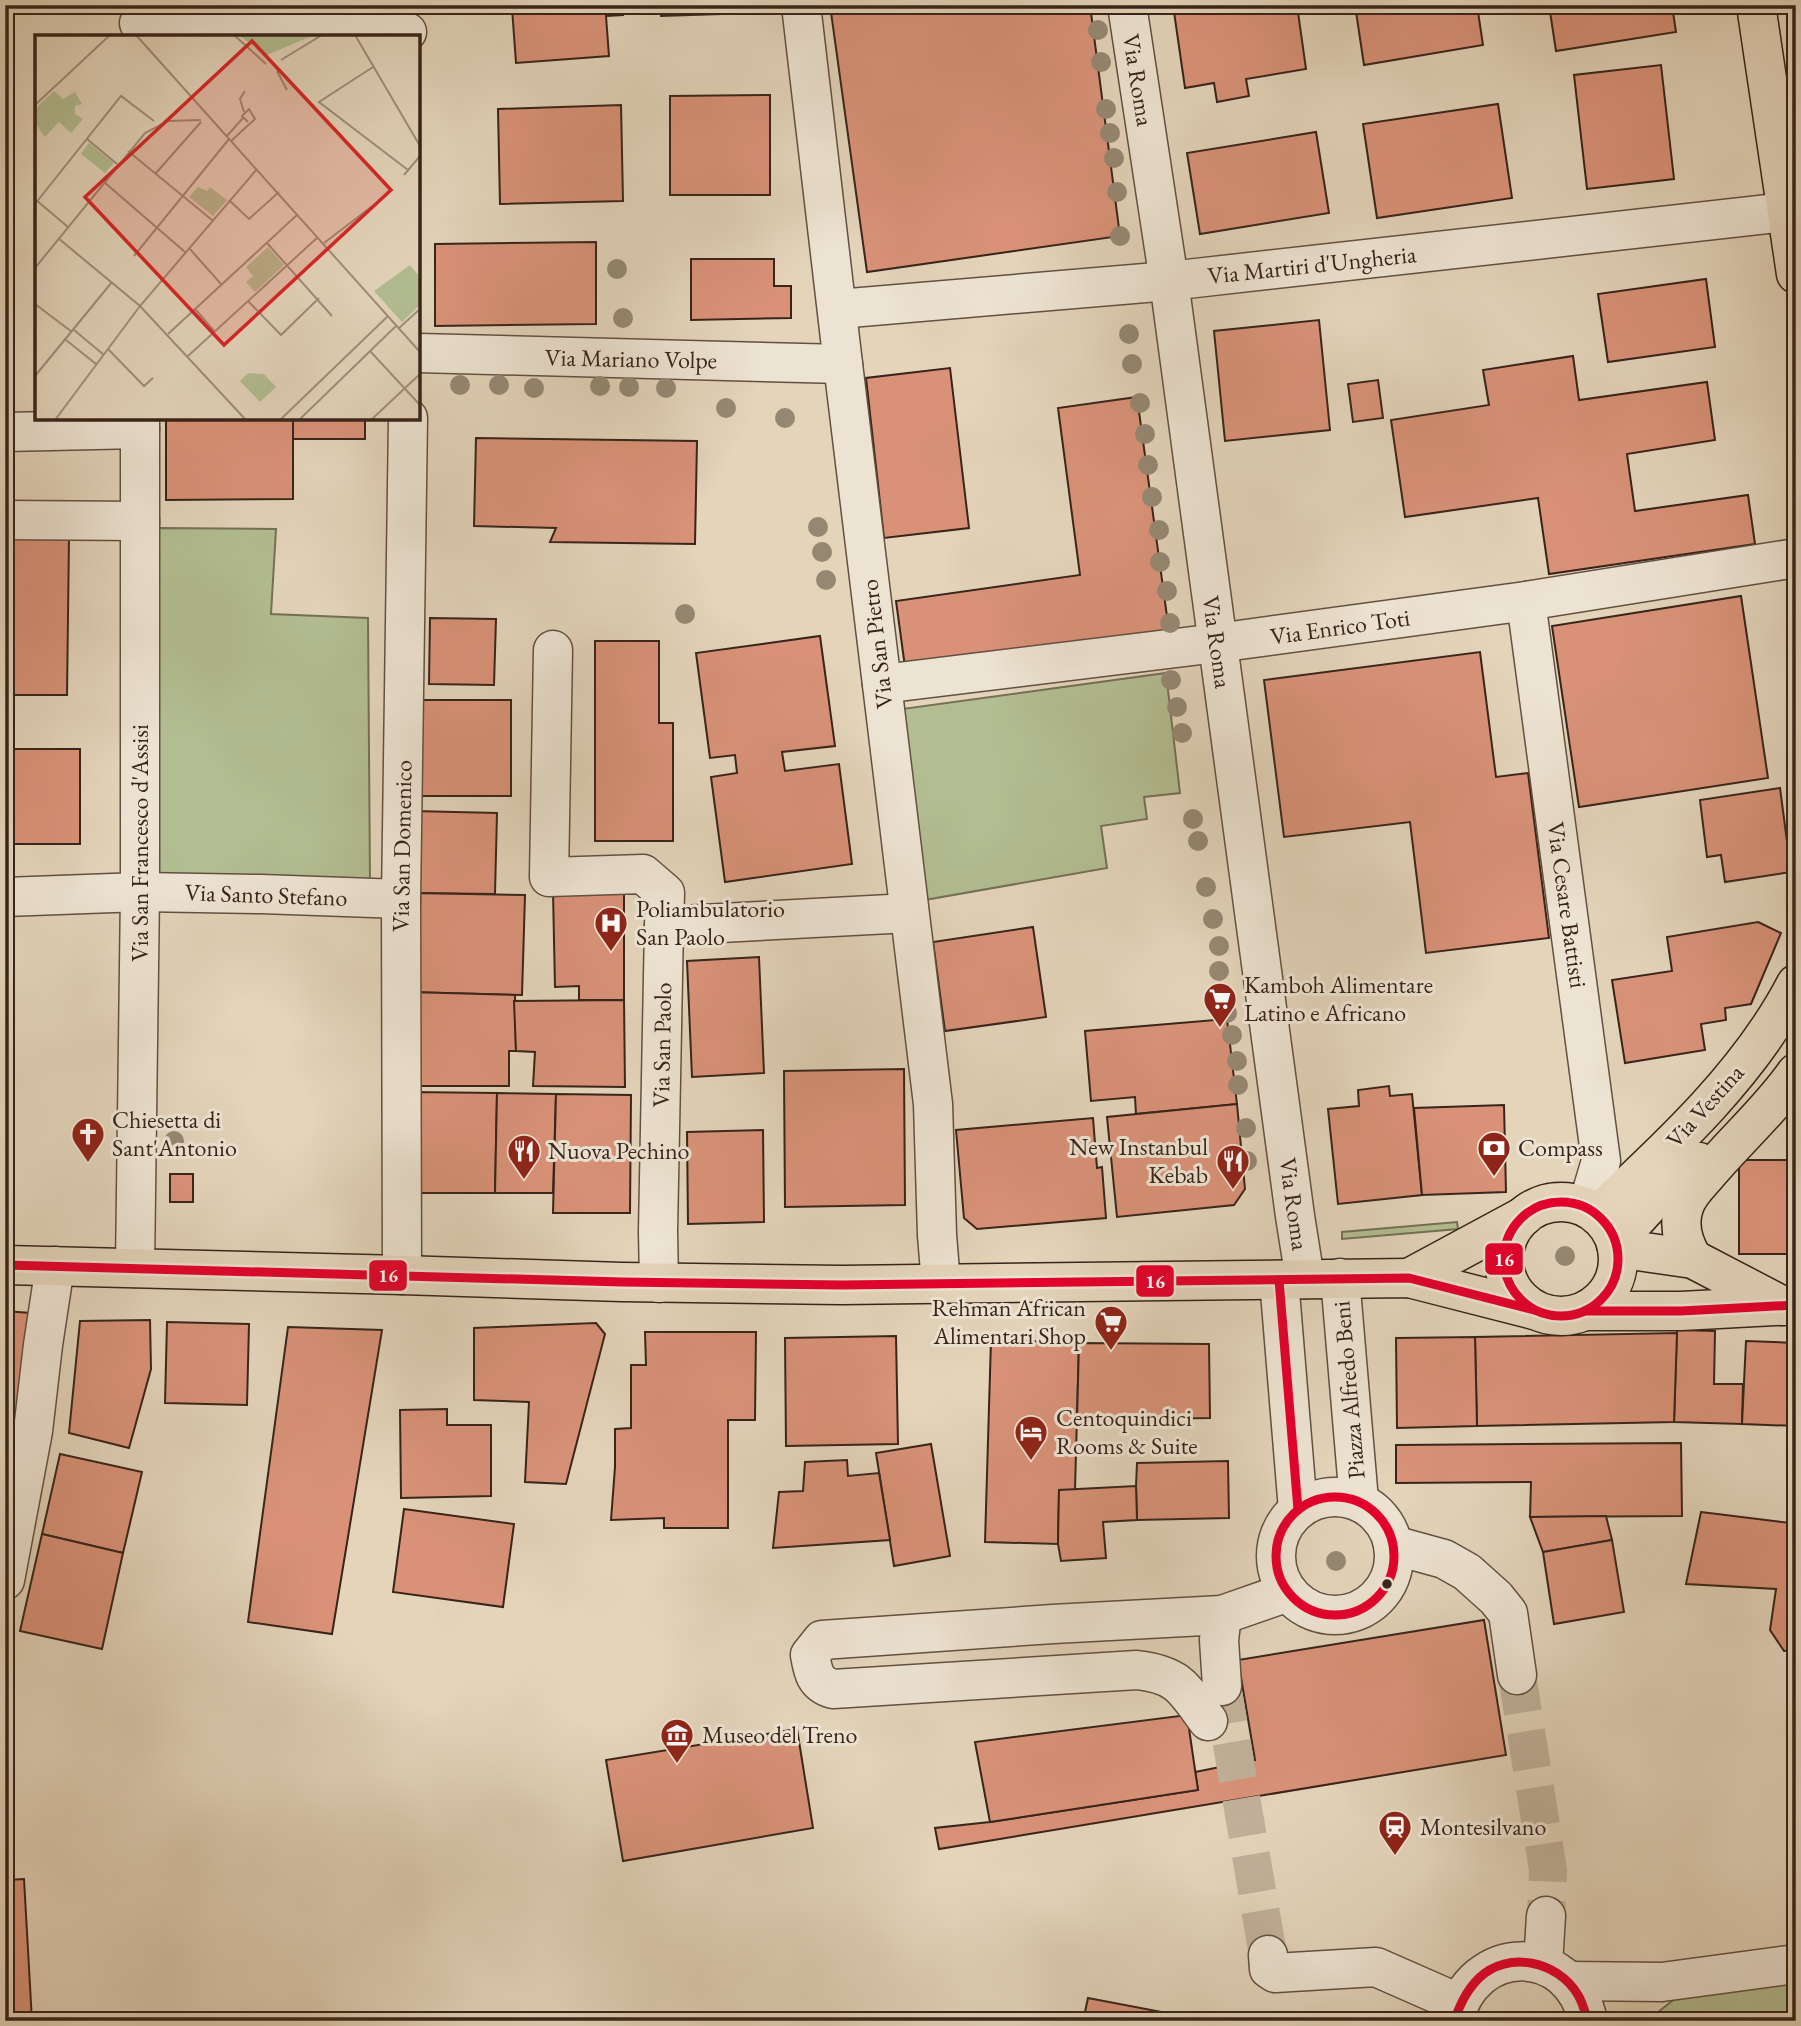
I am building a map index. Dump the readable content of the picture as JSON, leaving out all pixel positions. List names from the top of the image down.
{
  "streets": {
    "main road": ["Via Vestina"],
    "street": [
      "Via Roma",
      "Via Martiri d'Ungheria",
      "Via Mariano Volpe",
      "Via Enrico Toti",
      "Via San Pietro",
      "Via San Francesco d'Assisi",
      "Via San Domenico",
      "Via Santo Stefano",
      "Via Cesare Battisti",
      "Via San Paolo",
      "Piazza Alfredo Beni"
    ]
  },
  "crossings": [
    ["Via Roma", "Via Martiri d'Ungheria"],
    ["Via Roma", "Via Enrico Toti"],
    ["Via Roma", "Piazza Alfredo Beni"],
    ["Via Martiri d'Ungheria", "Via San Pietro"],
    ["Via Mariano Volpe", "Via San Pietro"],
    ["Via Enrico Toti", "Via San Pietro"],
    ["Via Enrico Toti", "Via Cesare Battisti"],
    ["Via San Francesco d'Assisi", "Via Santo Stefano"],
    ["Via San Domenico", "Via Santo Stefano"],
    ["Via Cesare Battisti", "Via Vestina"]
  ],
  "places": {
    "hospital": ["Poliambulatorio San Paolo"],
    "supermarket": ["Kamboh Alimentare Latino e Africano", "Rehman African Alimentari Shop"],
    "church": ["Chiesetta di Sant'Antonio"],
    "bank": ["Compass"],
    "restaurant": ["Nuova Pechino", "New Instanbul Kebab"],
    "hotel": ["Centoquindici Rooms & Suite"],
    "museum": ["Museo del Treno"],
    "station": ["Montesilvano"]
  },
  "lines": ["transit line 16"]
}
